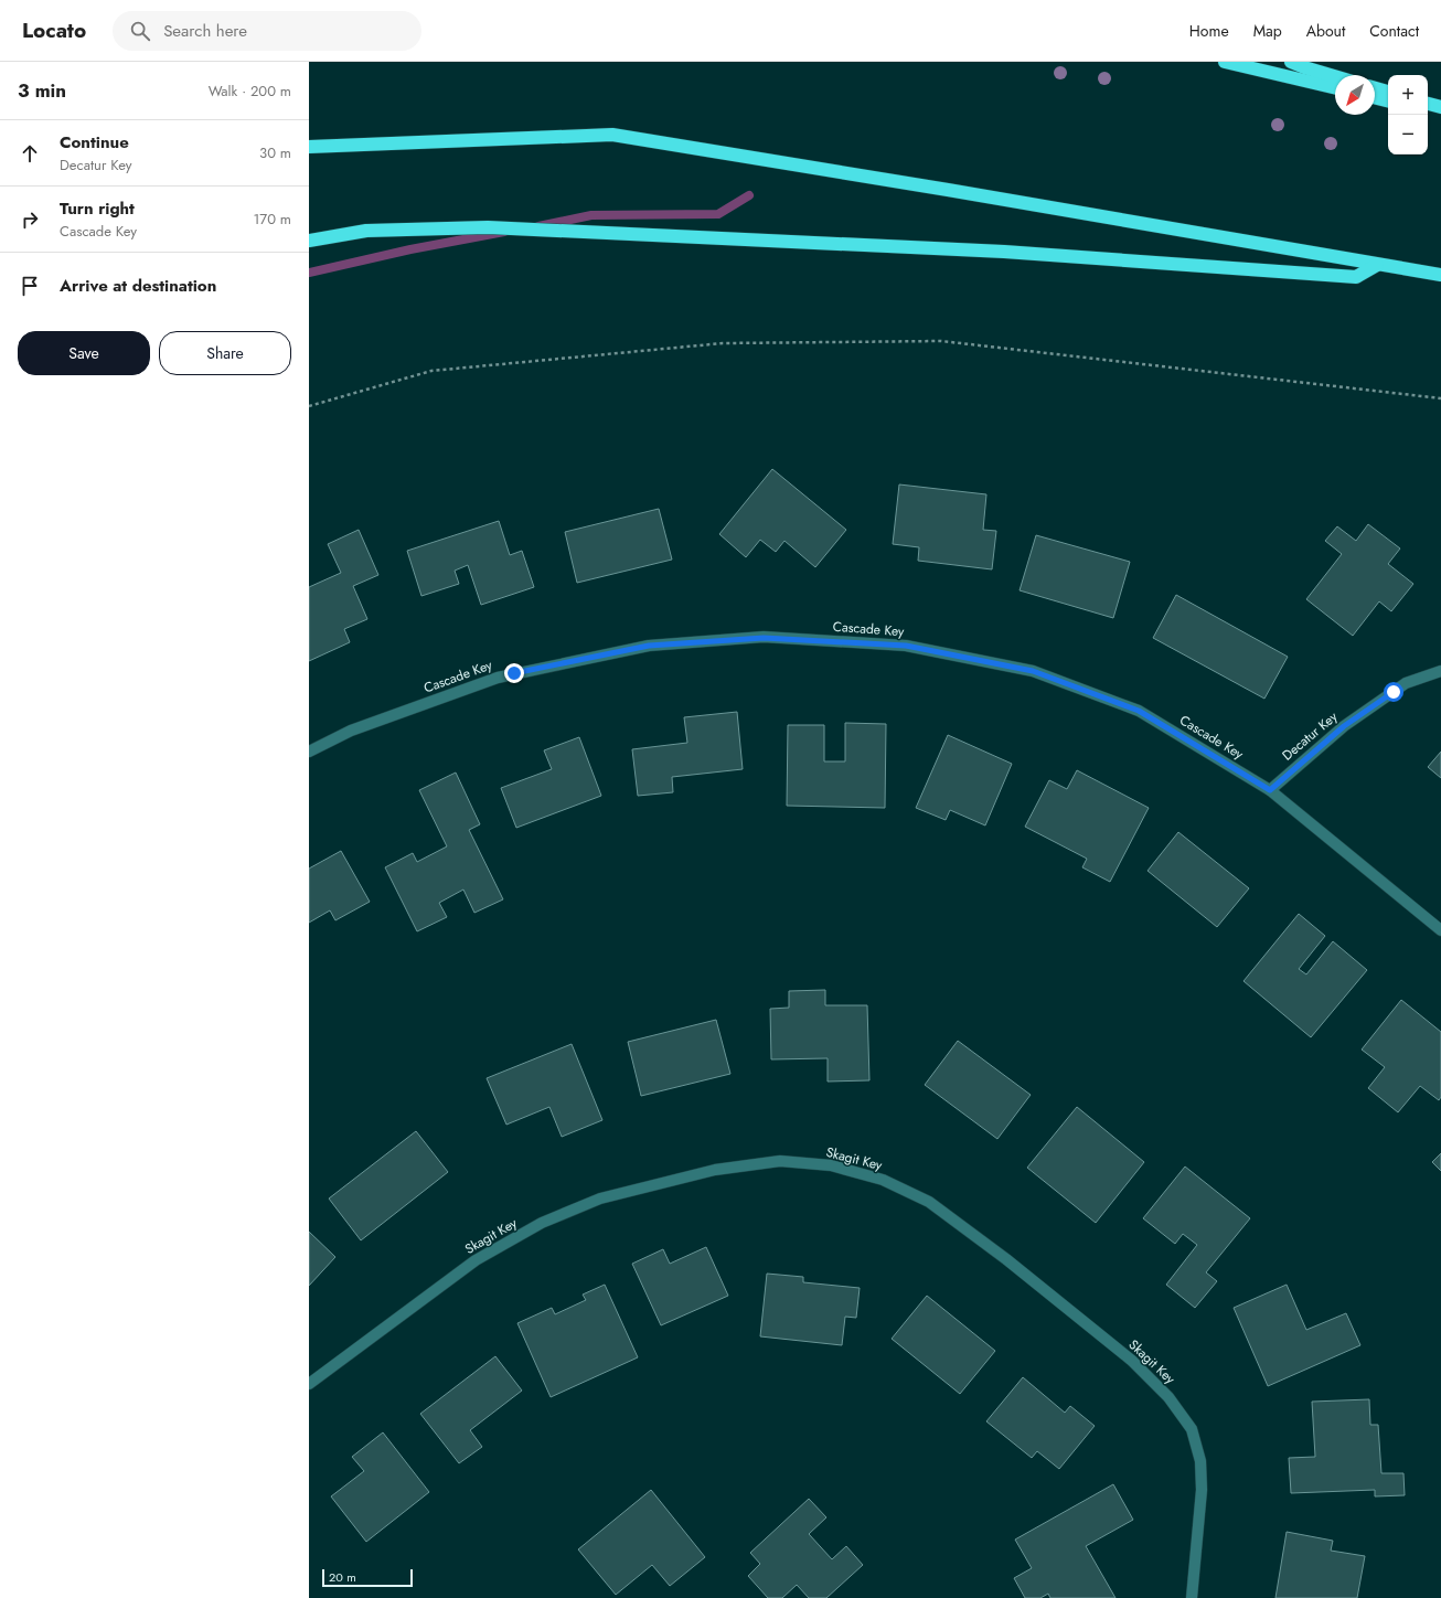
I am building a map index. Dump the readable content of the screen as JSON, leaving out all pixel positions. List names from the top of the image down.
{
  "streets": {
    "street": ["Cascade Key", "Decatur Key", "Skagit Key"]
  },
  "crossings": [
    ["Cascade Key", "Decatur Key"]
  ],
  "scale_bar": "20 m",
  "north": "bottom left",
  "page": {
    "header": "Locato",
    "search": "Search here",
    "nav": [
      "Home",
      "Map",
      "About",
      "Contact"
    ],
    "heading": ["3 min", "Walk · 200 m"],
    "map_buttons": ["+", "−"],
    "list": [
      ["Continue", "Decatur Key", "30 m"],
      ["Turn right", "Cascade Key", "170 m"],
      "Arrive at destination"
    ],
    "buttons": ["Save", "Share"],
    "scale": "20 m"
  }
}
